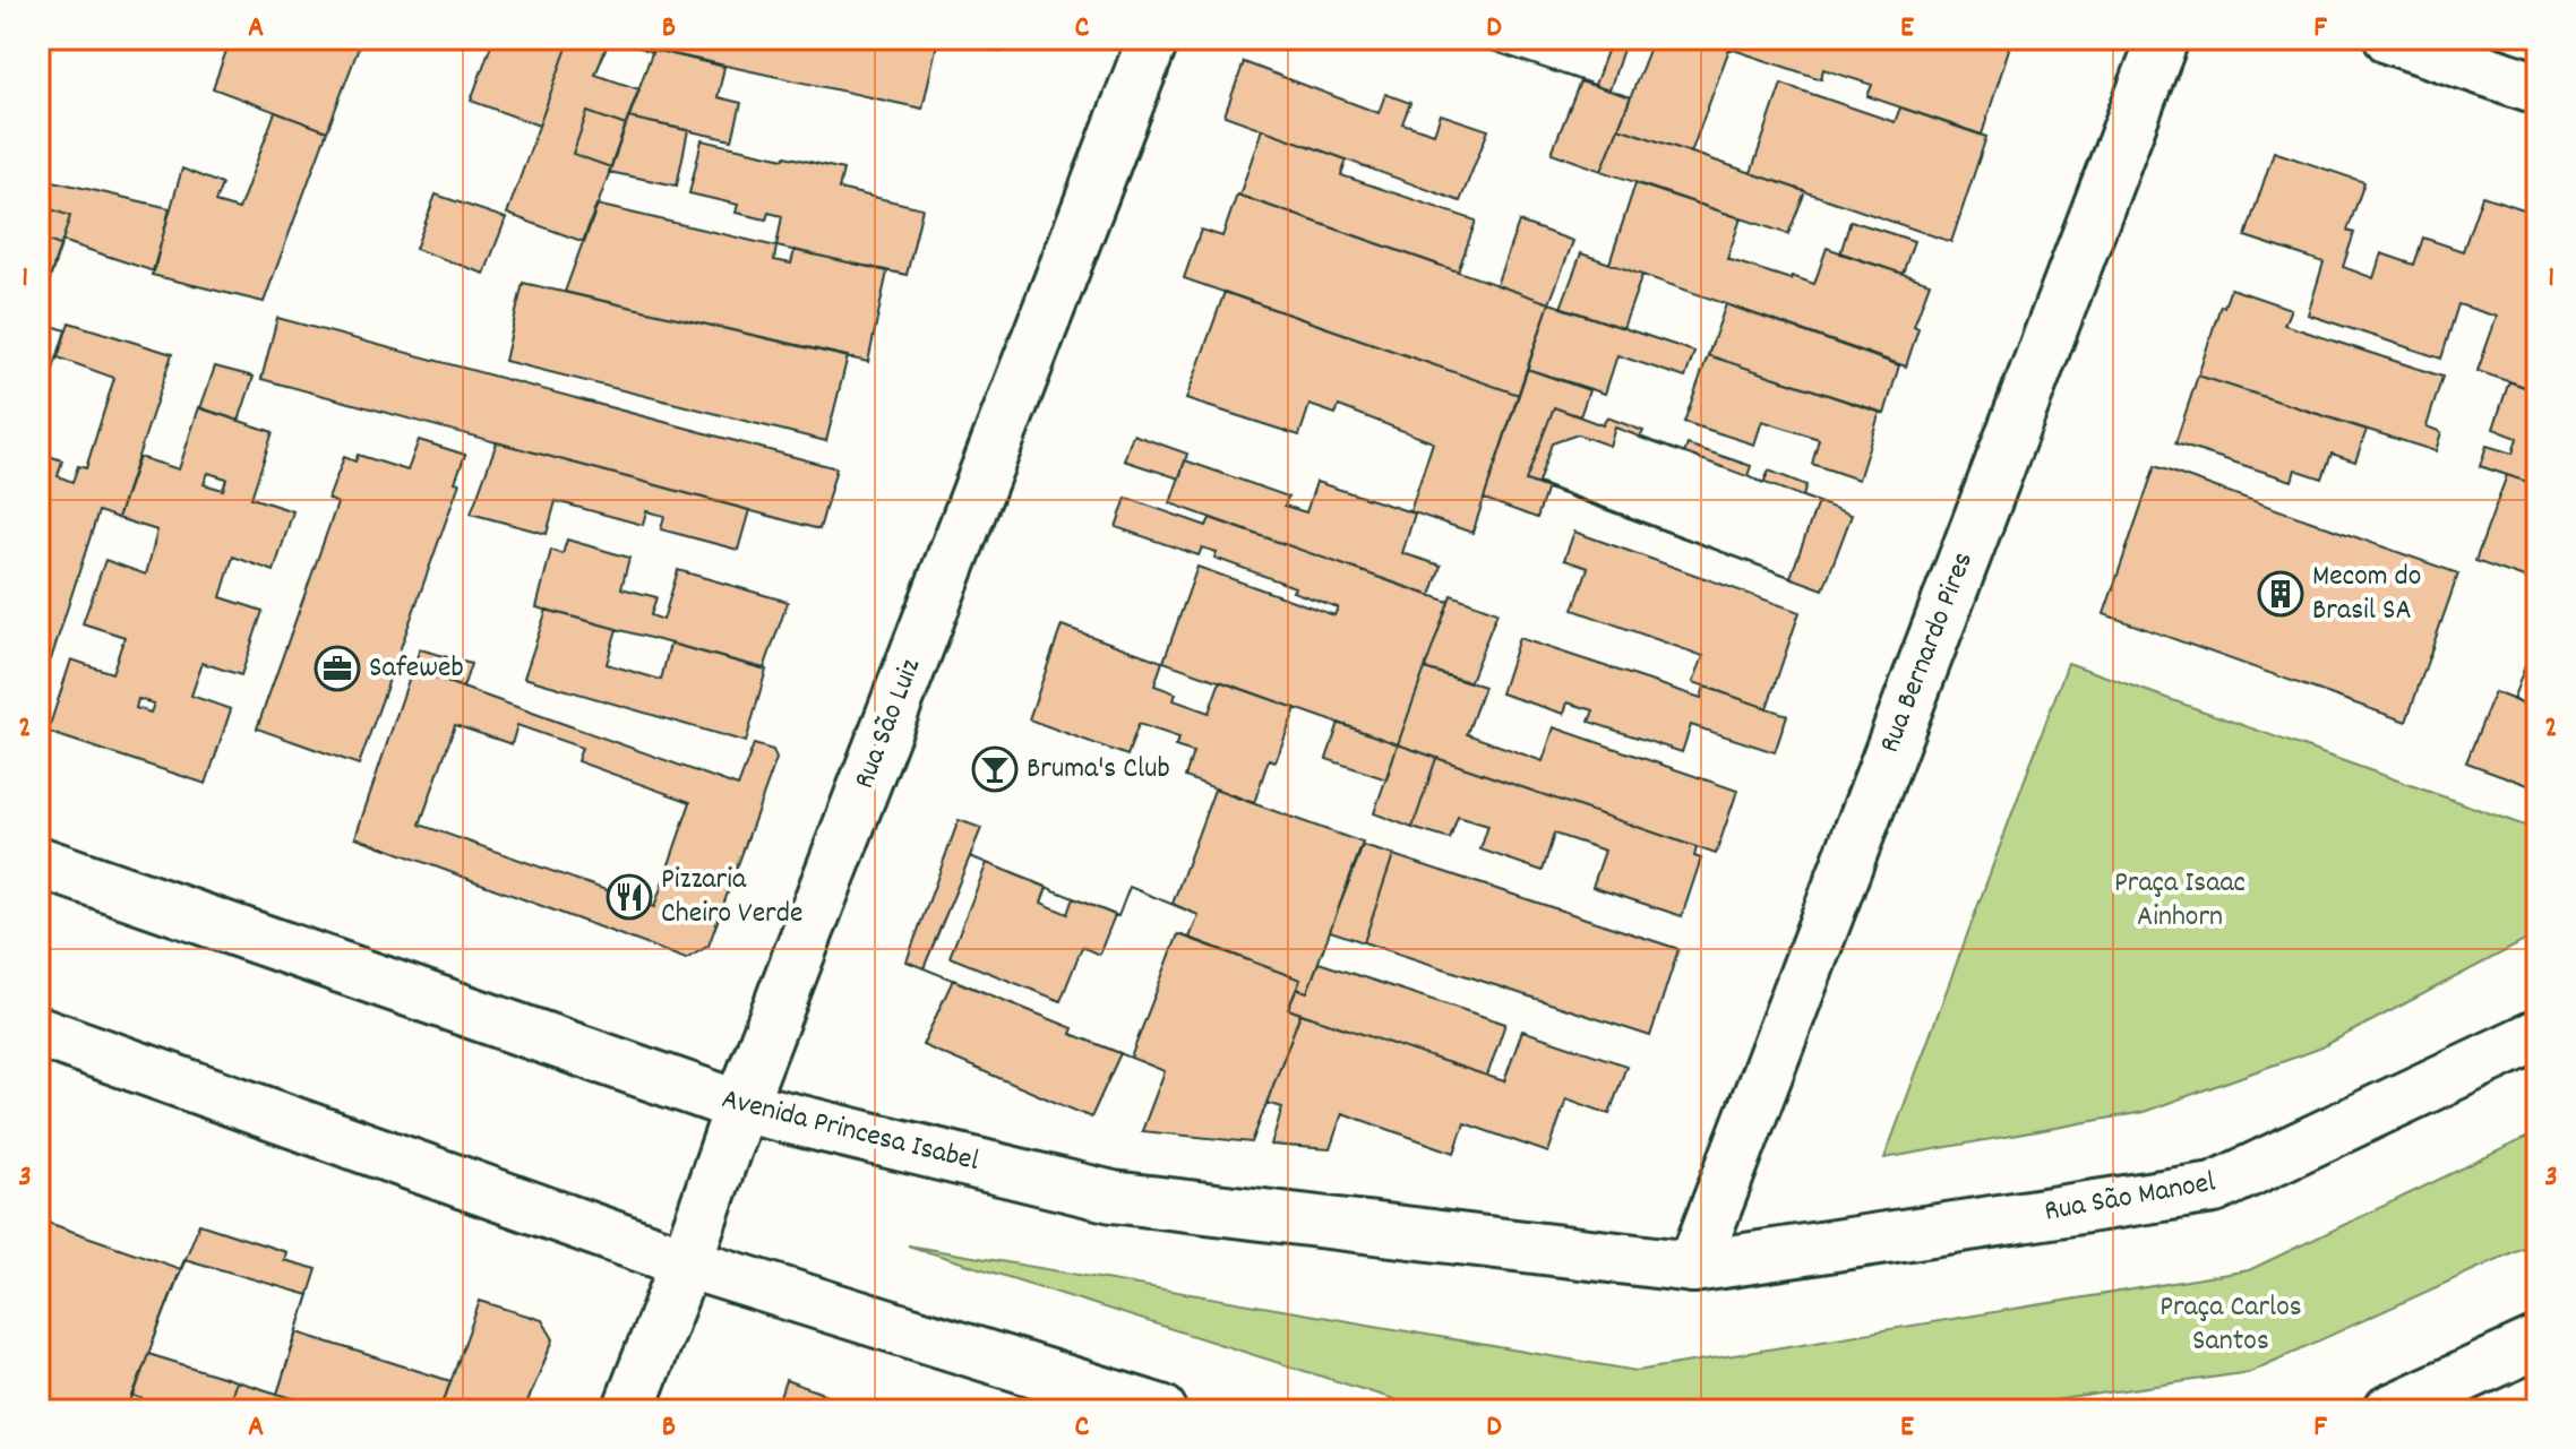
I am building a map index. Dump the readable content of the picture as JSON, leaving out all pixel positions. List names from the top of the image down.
{
  "streets": {
    "main road": [
      "Rua Bernardo Pires",
      "Rua São Luiz",
      "Avenida Princesa Isabel",
      "Rua São Manoel"
    ]
  },
  "crossings": [
    ["Rua Bernardo Pires", "Avenida Princesa Isabel"],
    ["Rua Bernardo Pires", "Rua São Manoel"],
    ["Rua São Luiz", "Avenida Princesa Isabel"],
    ["Avenida Princesa Isabel", "Rua São Manoel"]
  ],
  "parks": ["Praça Isaac Ainhorn", "Praça Carlos Santos"],
  "places": {
    "building": ["Mecom do Brasil SA"],
    "office": ["Safeweb"],
    "bar": ["Bruma's Club"],
    "restaurant": ["Pizzaria Cheiro Verde"]
  },
  "grid": {
    "columns": [
      "A",
      "B",
      "C",
      "D",
      "E",
      "F"
    ],
    "rows": ["1", "2", "3"]
  }
}
